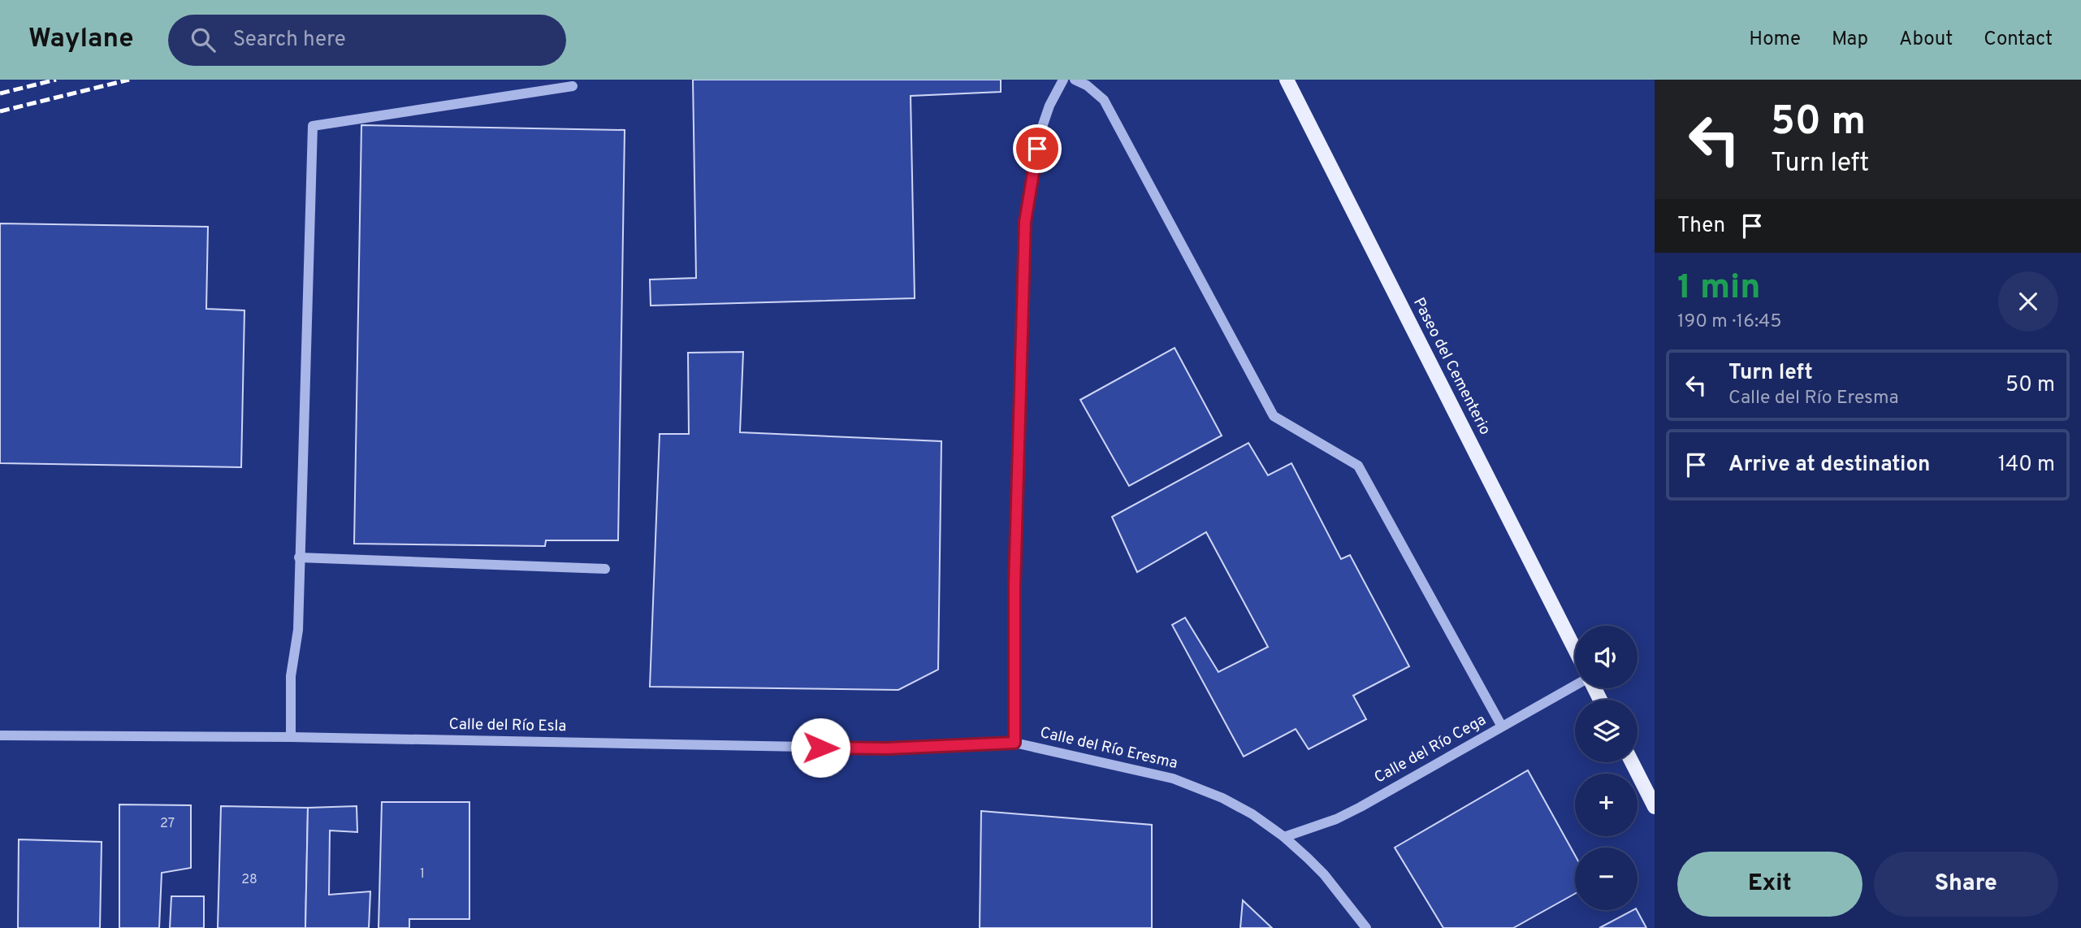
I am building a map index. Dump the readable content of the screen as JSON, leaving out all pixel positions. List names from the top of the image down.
{
  "streets": {
    "main road": ["Paseo del Cementerio"],
    "street": ["Calle del Río Esla", "Calle del Río Eresma", "Calle del Río Cega"]
  },
  "crossings": [
    ["Calle del Río Esla", "Calle del Río Eresma"],
    ["Calle del Río Eresma", "Calle del Río Cega"]
  ],
  "house_numbers": ["27", "1", "28"],
  "page": {
    "header": "Waylane",
    "search": "Search here",
    "nav": [
      "Home",
      "Map",
      "About",
      "Contact"
    ],
    "turn": ["50 m", "Turn left"],
    "then": "Then",
    "heading": ["1 min", "190 m · 16:45"],
    "list": [
      {
        "name": "Turn left",
        "note": "Calle del Río Eresma",
        "value": "50 m"
      },
      {
        "name": "Arrive at destination",
        "value": "140 m"
      }
    ],
    "map_buttons": ["+", "−"],
    "buttons": ["Exit", "Share"]
  }
}
